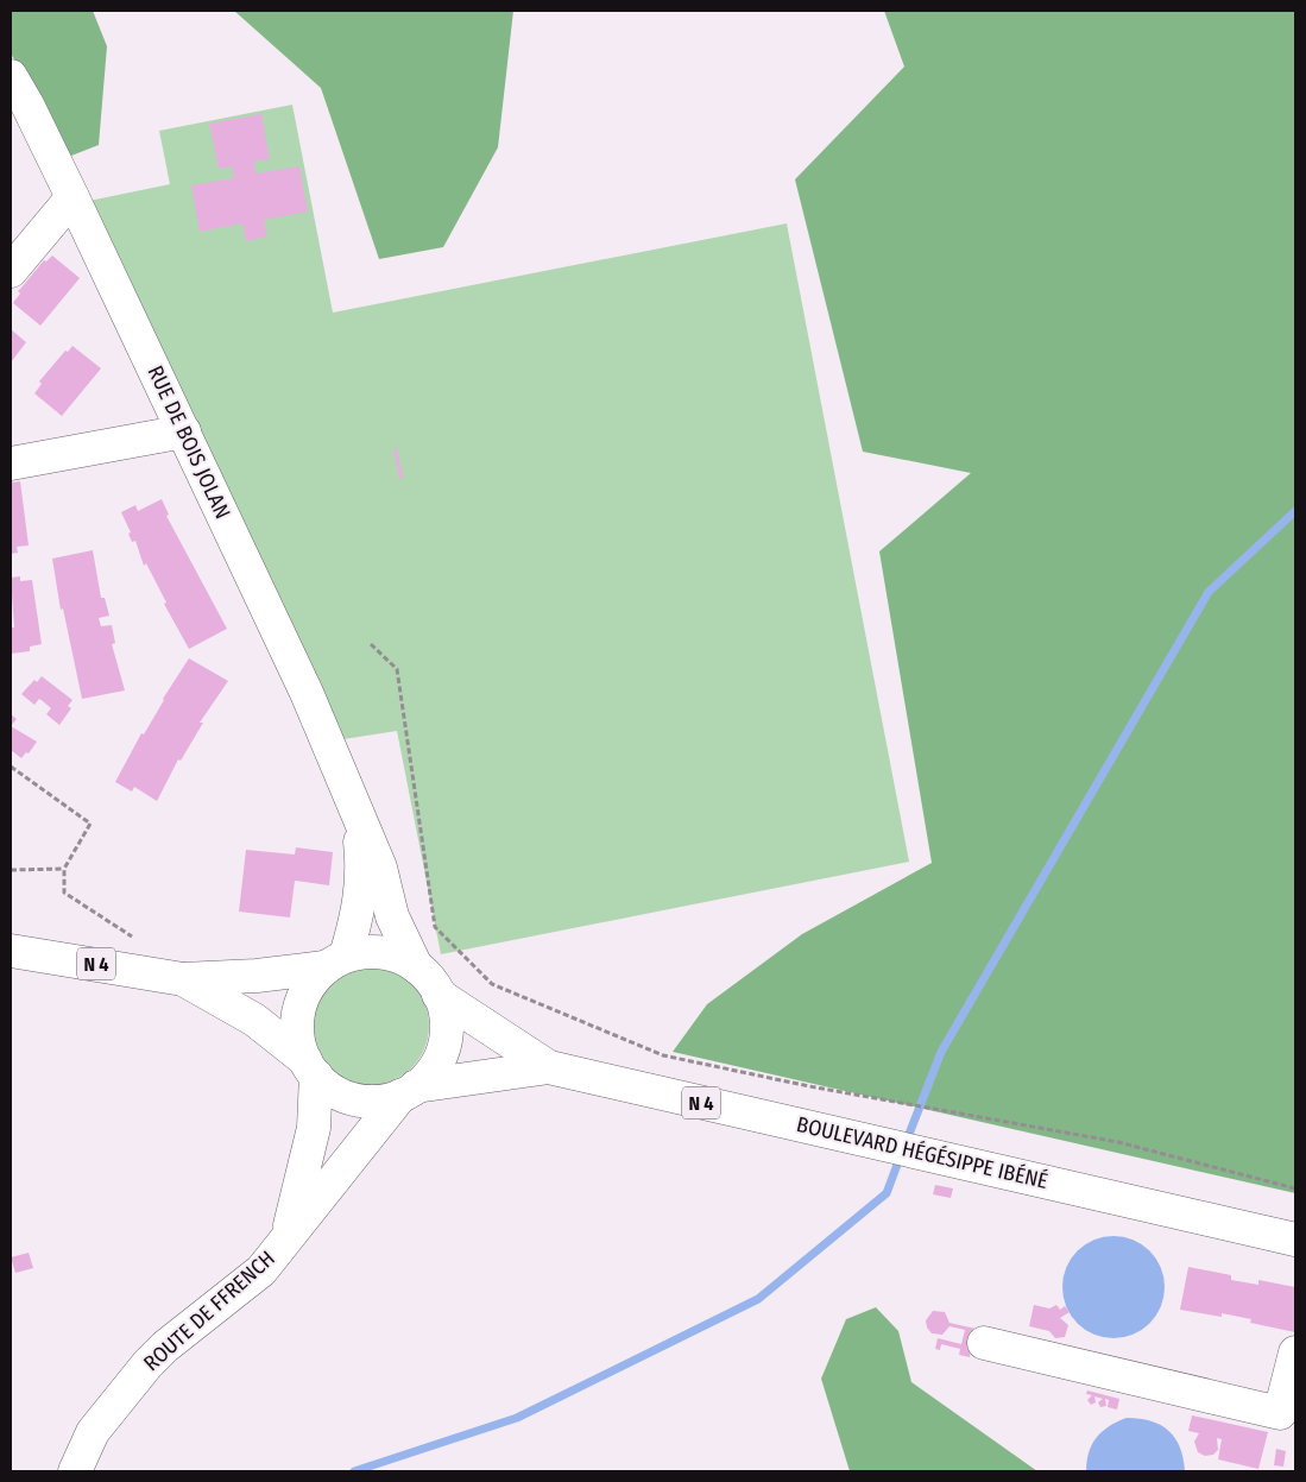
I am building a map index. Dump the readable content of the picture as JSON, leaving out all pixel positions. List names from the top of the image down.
{
  "streets": {
    "main road": [
      "RUE DE BOIS JOLAN",
      "N 4",
      "BOULEVARD HÉGÉSIPPE IBÉNÉ",
      "ROUTE DE FFRENCH"
    ]
  },
  "crossings": [
    ["RUE DE BOIS JOLAN", "N 4"],
    ["RUE DE BOIS JOLAN", "BOULEVARD HÉGÉSIPPE IBÉNÉ"],
    ["RUE DE BOIS JOLAN", "ROUTE DE FFRENCH"],
    ["N 4", "BOULEVARD HÉGÉSIPPE IBÉNÉ"],
    ["N 4", "ROUTE DE FFRENCH"],
    ["BOULEVARD HÉGÉSIPPE IBÉNÉ", "ROUTE DE FFRENCH"]
  ]
}
